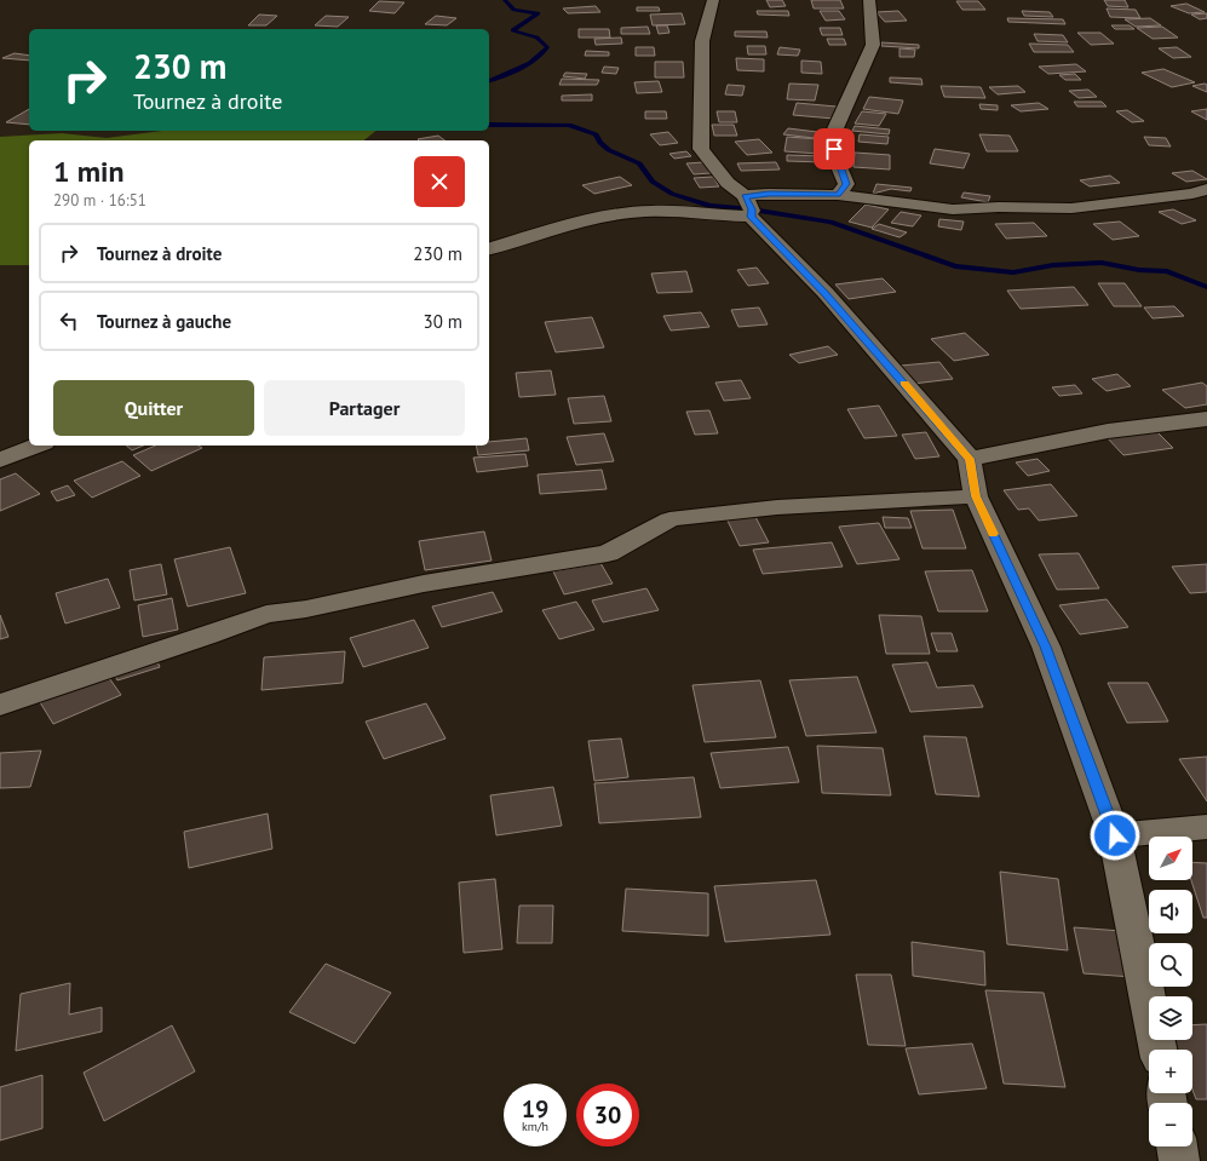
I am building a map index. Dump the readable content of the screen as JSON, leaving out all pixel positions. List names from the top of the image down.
{
  "north": "top right",
  "page": {
    "turn": ["230 m", "Tournez à droite"],
    "heading": ["1 min", "290 m · 16:51"],
    "list": [
      {
        "name": "Tournez à droite",
        "value": "230 m"
      },
      {
        "name": "Tournez à gauche",
        "value": "30 m"
      }
    ],
    "buttons": ["Quitter", "Partager"],
    "map_buttons": ["+", "−"],
    "speed": "19 km/h",
    "limit": "30"
  }
}
